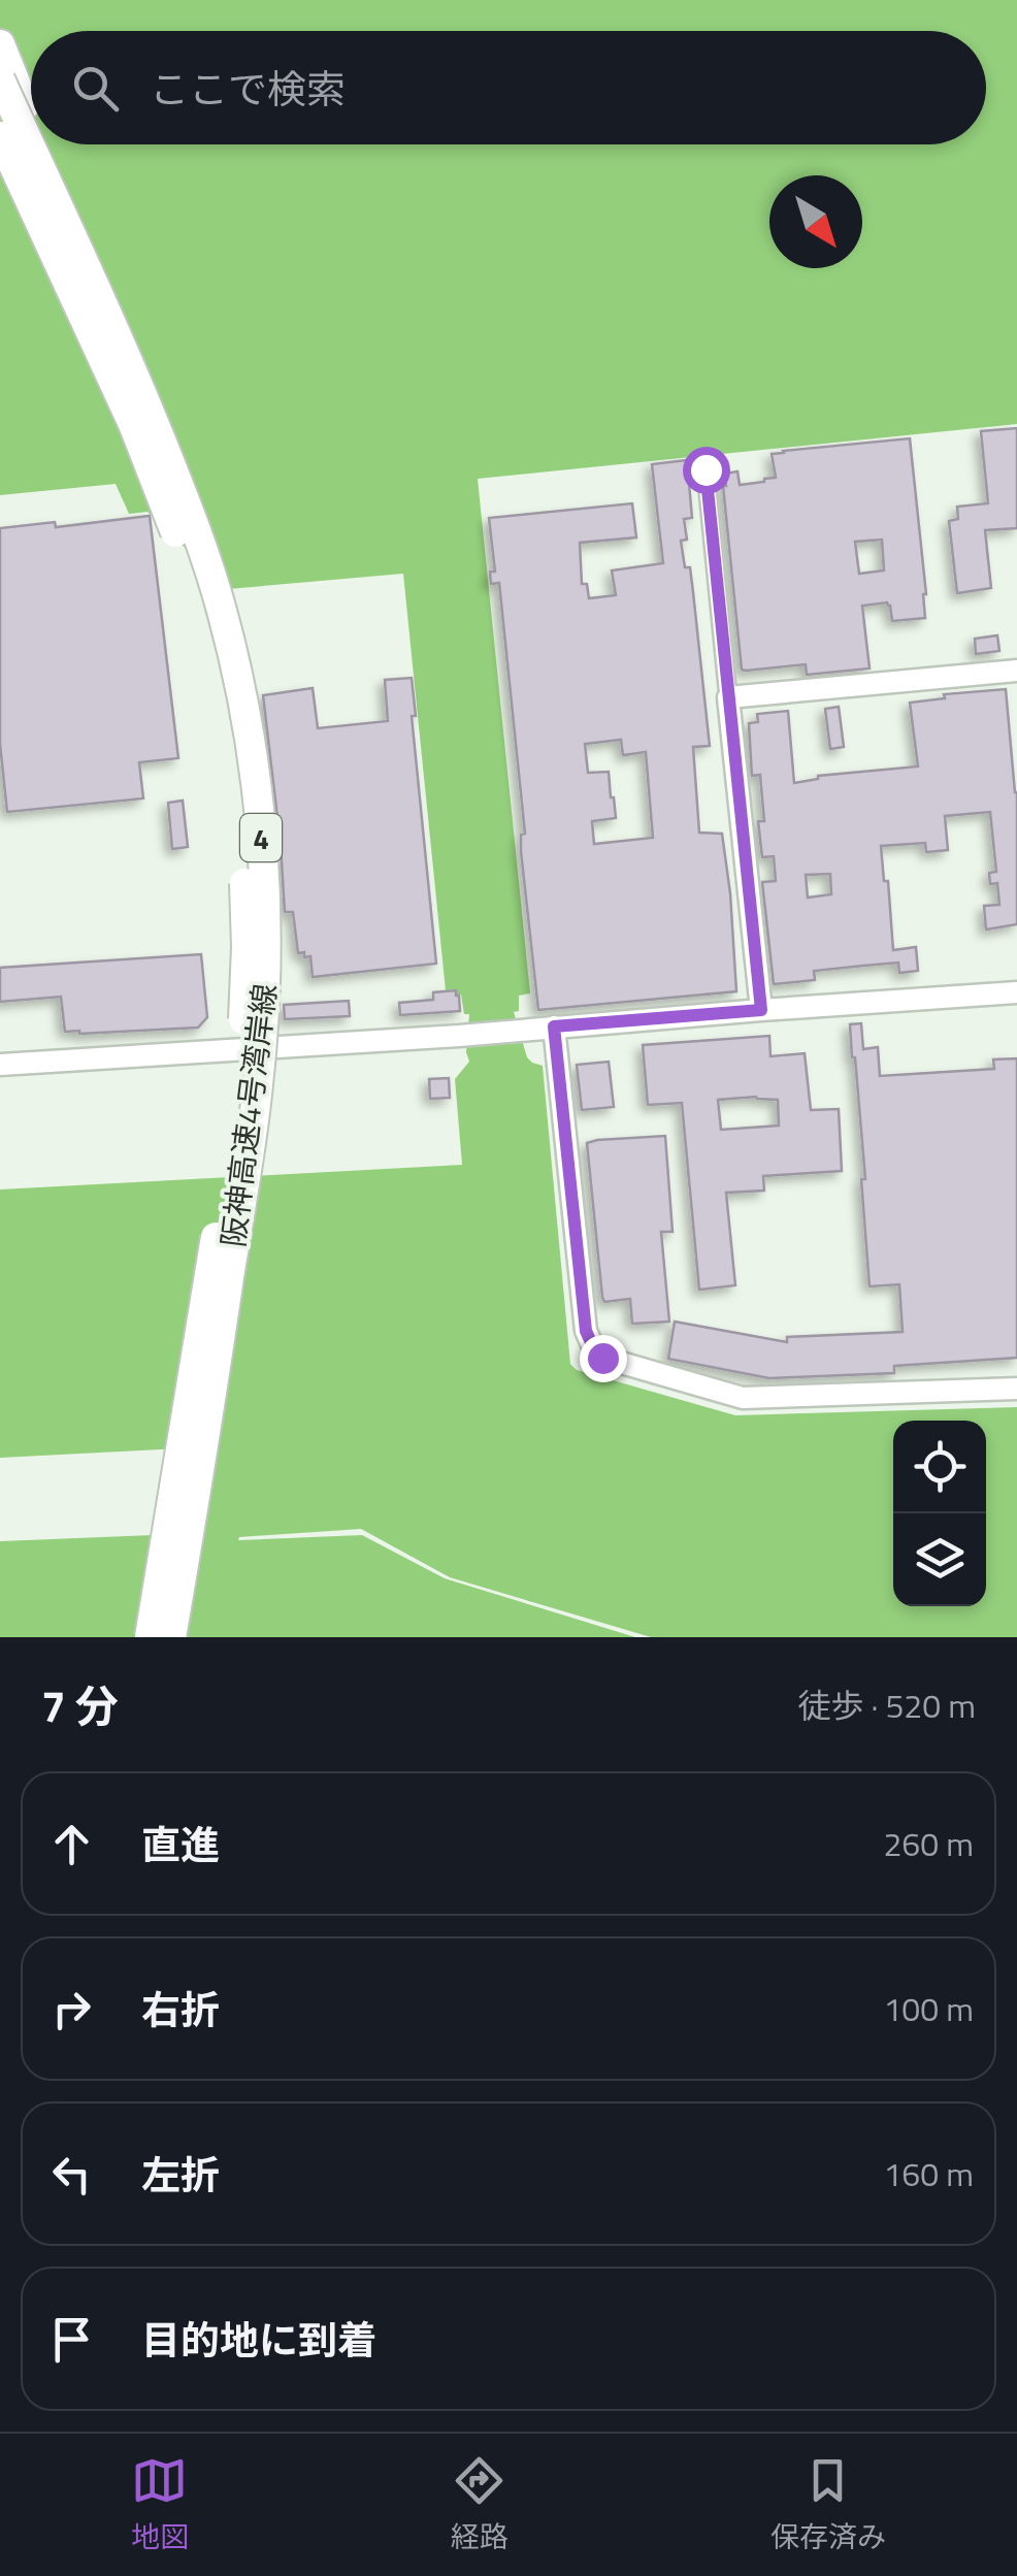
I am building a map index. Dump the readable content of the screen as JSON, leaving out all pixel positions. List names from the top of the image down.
{
  "streets": {
    "highway": ["4", "阪神高速4号湾岸線"]
  },
  "crossings": [
    ["4", "阪神高速4号湾岸線"]
  ],
  "north": "bottom right",
  "page": {
    "search": "ここで検索",
    "heading": ["7 分", "徒歩 · 520 m"],
    "list": [
      ["直進", "260 m"],
      ["右折", "100 m"],
      ["左折", "160 m"],
      "目的地に到着"
    ],
    "nav": ["地図", "経路", "保存済み"]
  }
}
